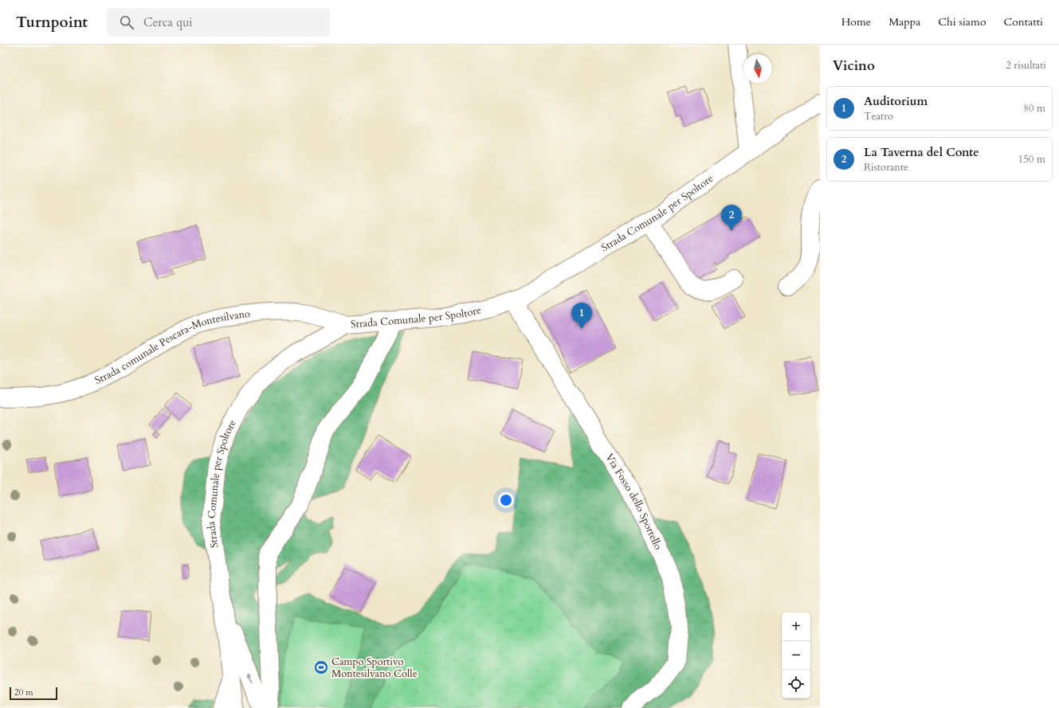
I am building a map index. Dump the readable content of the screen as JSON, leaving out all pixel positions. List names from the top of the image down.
{
  "streets": {
    "street": ["Strada Comunale per Spoltore", "Strada comunale Pescara-Montesilvano", "Via Fosso dello Sportello"]
  },
  "crossings": [
    ["Strada Comunale per Spoltore", "Strada comunale Pescara-Montesilvano"],
    ["Strada Comunale per Spoltore", "Via Fosso dello Sportello"]
  ],
  "places": {
    "sports": ["Campo Sportivo Montesilvano Colle"]
  },
  "scale_bar": "20 m",
  "north": "bottom",
  "page": {
    "header": "Turnpoint",
    "search": "Cerca qui",
    "nav": [
      "Home",
      "Mappa",
      "Chi siamo",
      "Contatti"
    ],
    "heading": ["Vicino", "2 risultati"],
    "list": [
      {
        "mark": "1",
        "name": "Auditorium",
        "note": "Teatro",
        "value": "80 m"
      },
      {
        "mark": "2",
        "name": "La Taverna del Conte",
        "note": "Ristorante",
        "value": "150 m"
      }
    ],
    "pins": ["2", "1"],
    "map_buttons": ["+", "−"],
    "scale": "20 m"
  }
}
